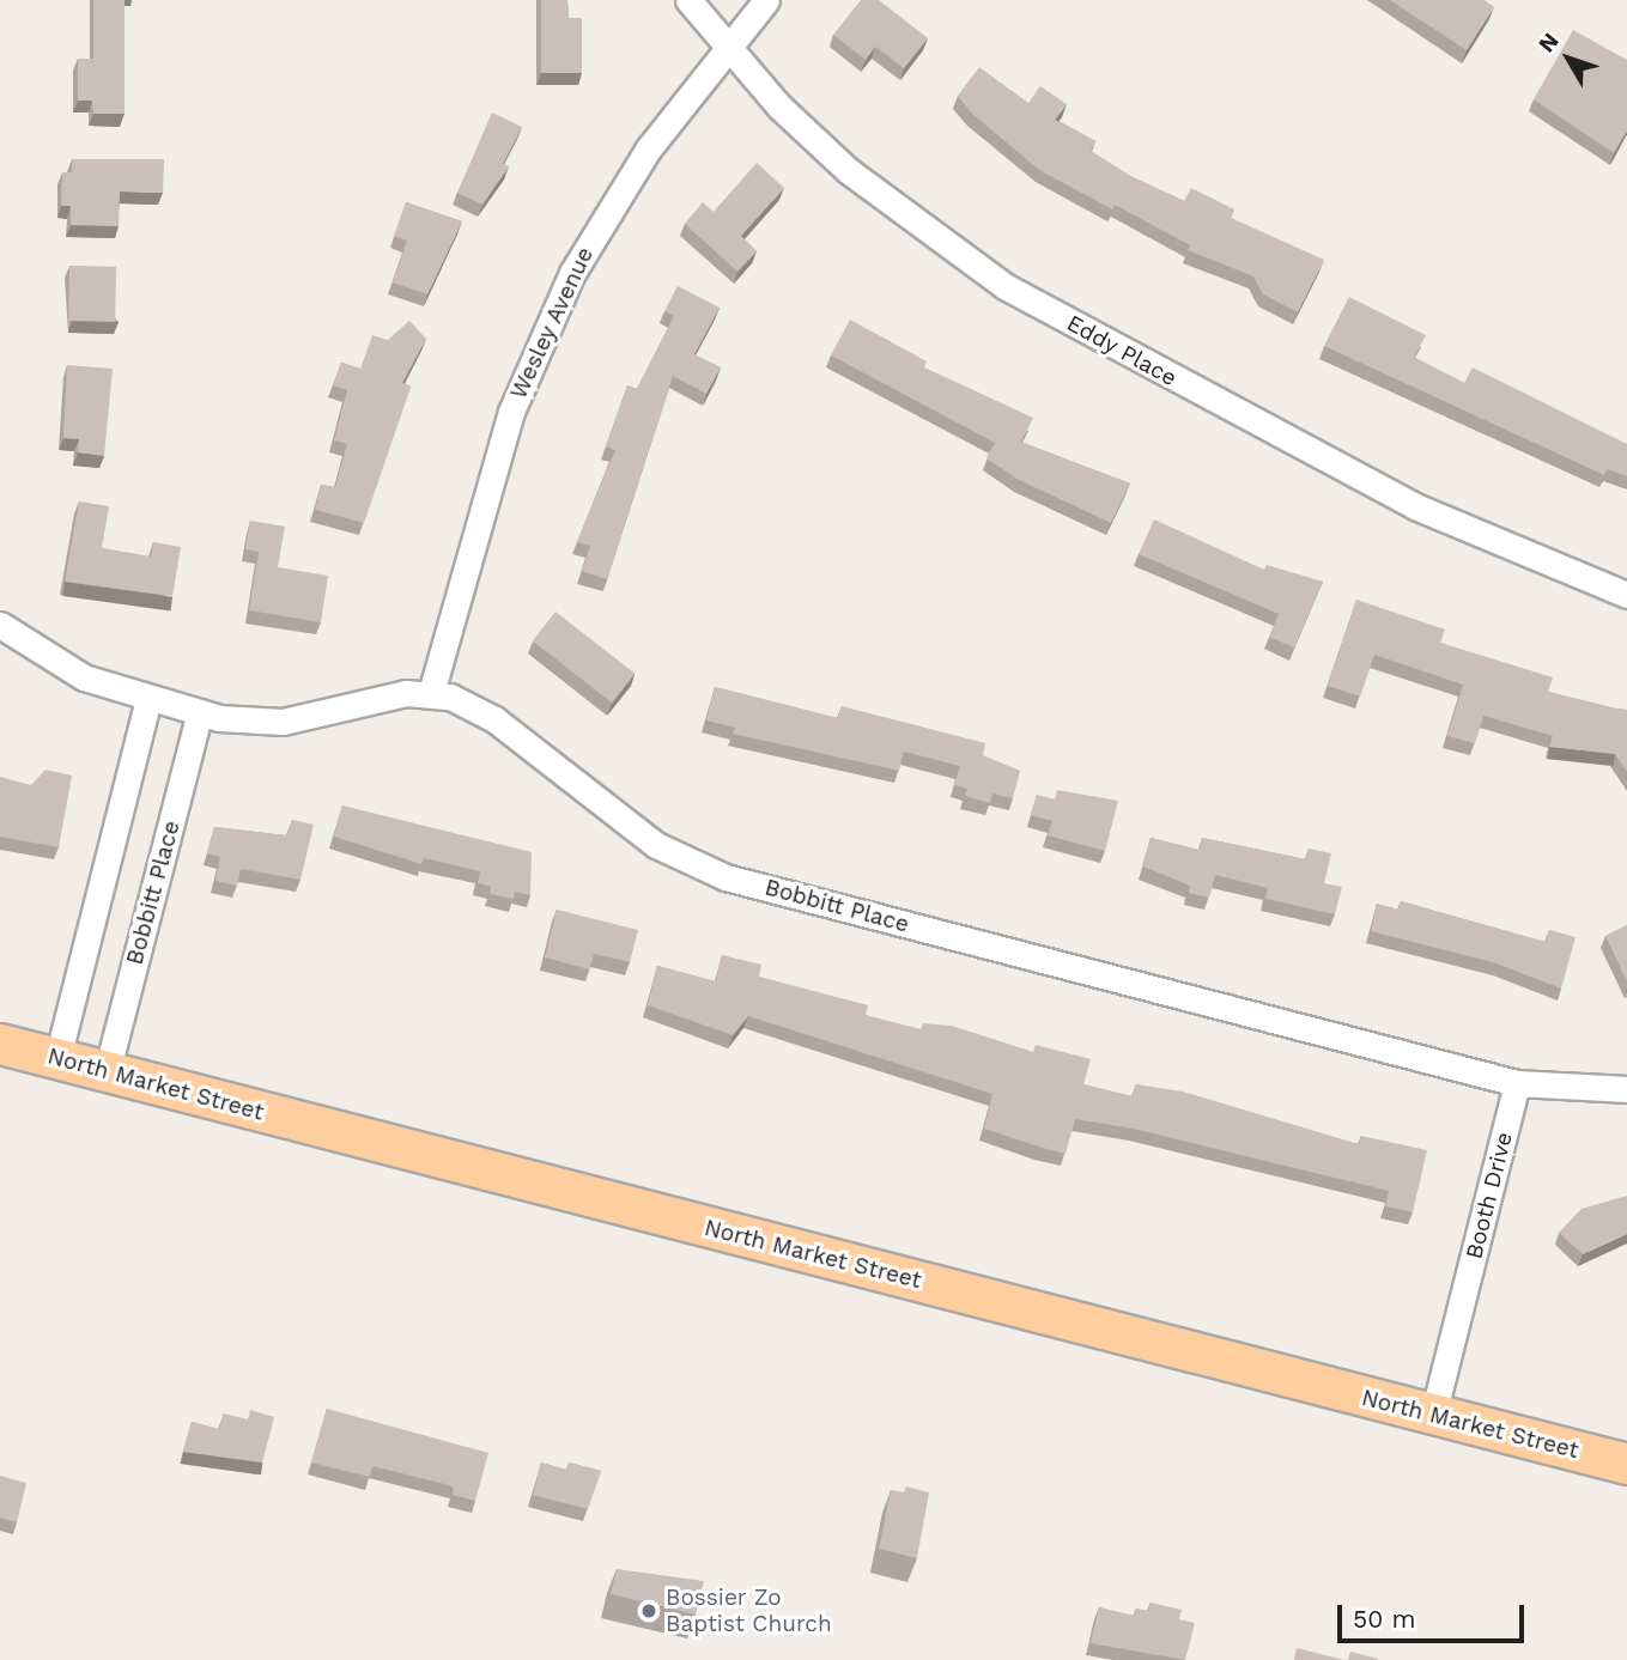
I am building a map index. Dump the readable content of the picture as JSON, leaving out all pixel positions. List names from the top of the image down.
{
  "streets": {
    "main road": ["North Market Street"],
    "street": [
      "Wesley Avenue",
      "Eddy Place",
      "Bobbitt Place",
      "Booth Drive"
    ]
  },
  "crossings": [
    ["Wesley Avenue", "Eddy Place"],
    ["Wesley Avenue", "Bobbitt Place"],
    ["Bobbitt Place", "North Market Street"],
    ["Bobbitt Place", "Booth Drive"],
    ["North Market Street", "Booth Drive"]
  ],
  "places": ["Bossier Zo Baptist Church"],
  "scale_bar": "50 m",
  "north": "top left"
}
